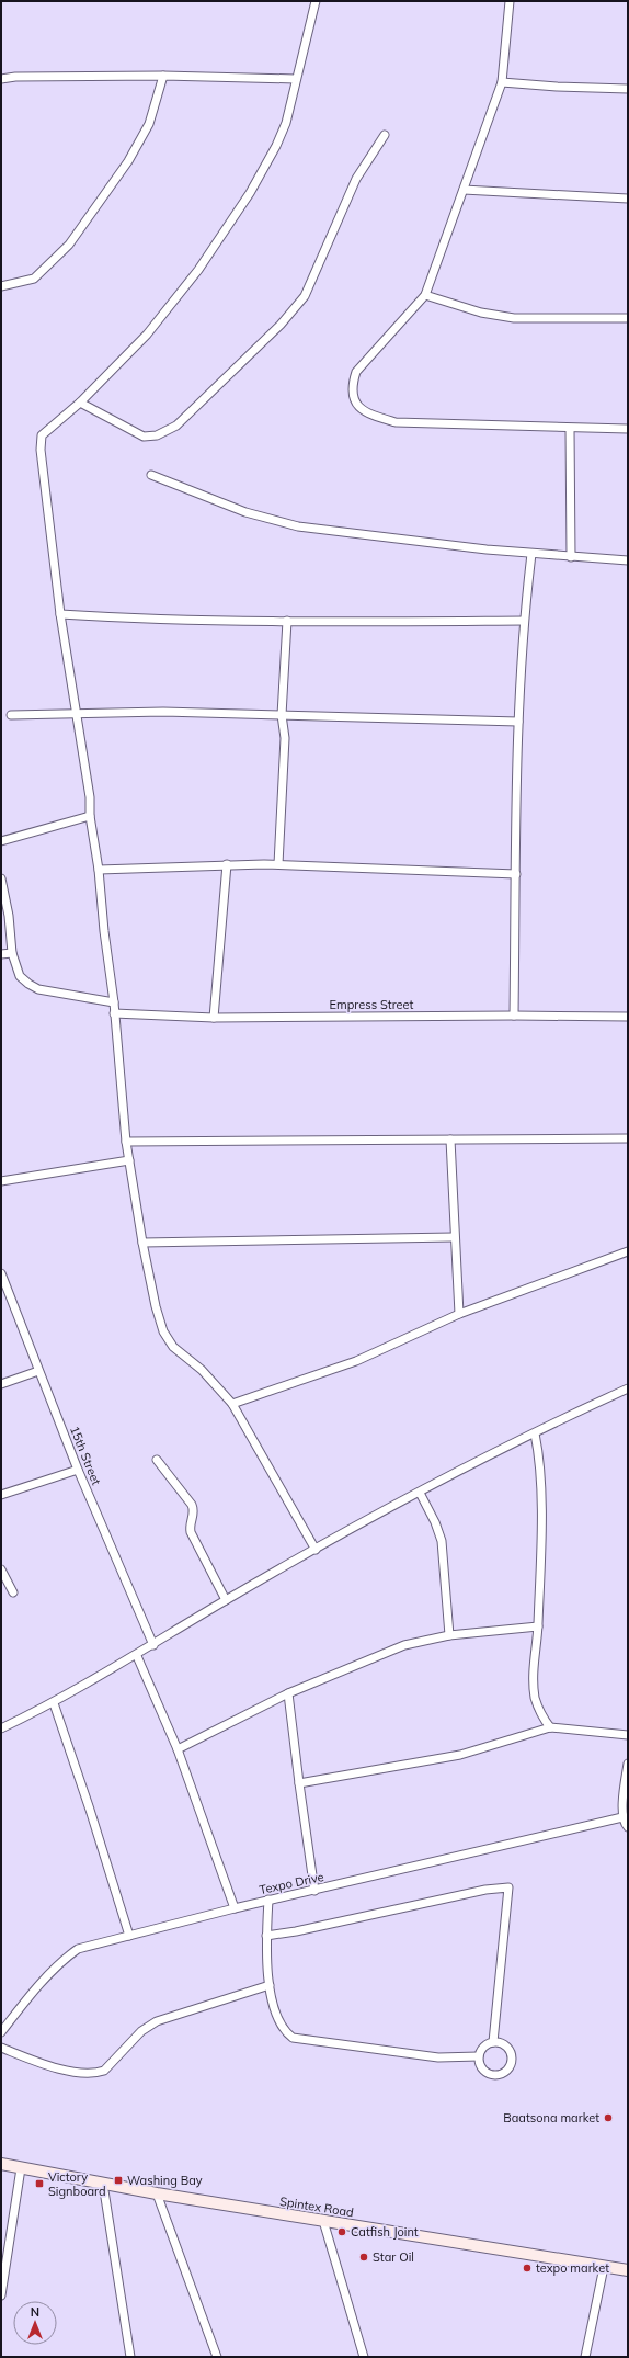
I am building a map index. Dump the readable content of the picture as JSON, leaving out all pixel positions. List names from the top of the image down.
{
  "streets": {
    "main road": ["Spintex Road"],
    "street": ["Empress Street", "15th Street", "Texpo Drive"]
  },
  "places": {
    "other": [
      "Baatsona market",
      "Catfish Joint",
      "Star Oil",
      "texpo market"
    ],
    "transit": ["Washing Bay", "Victory Signboard"]
  },
  "north": "top"
}
